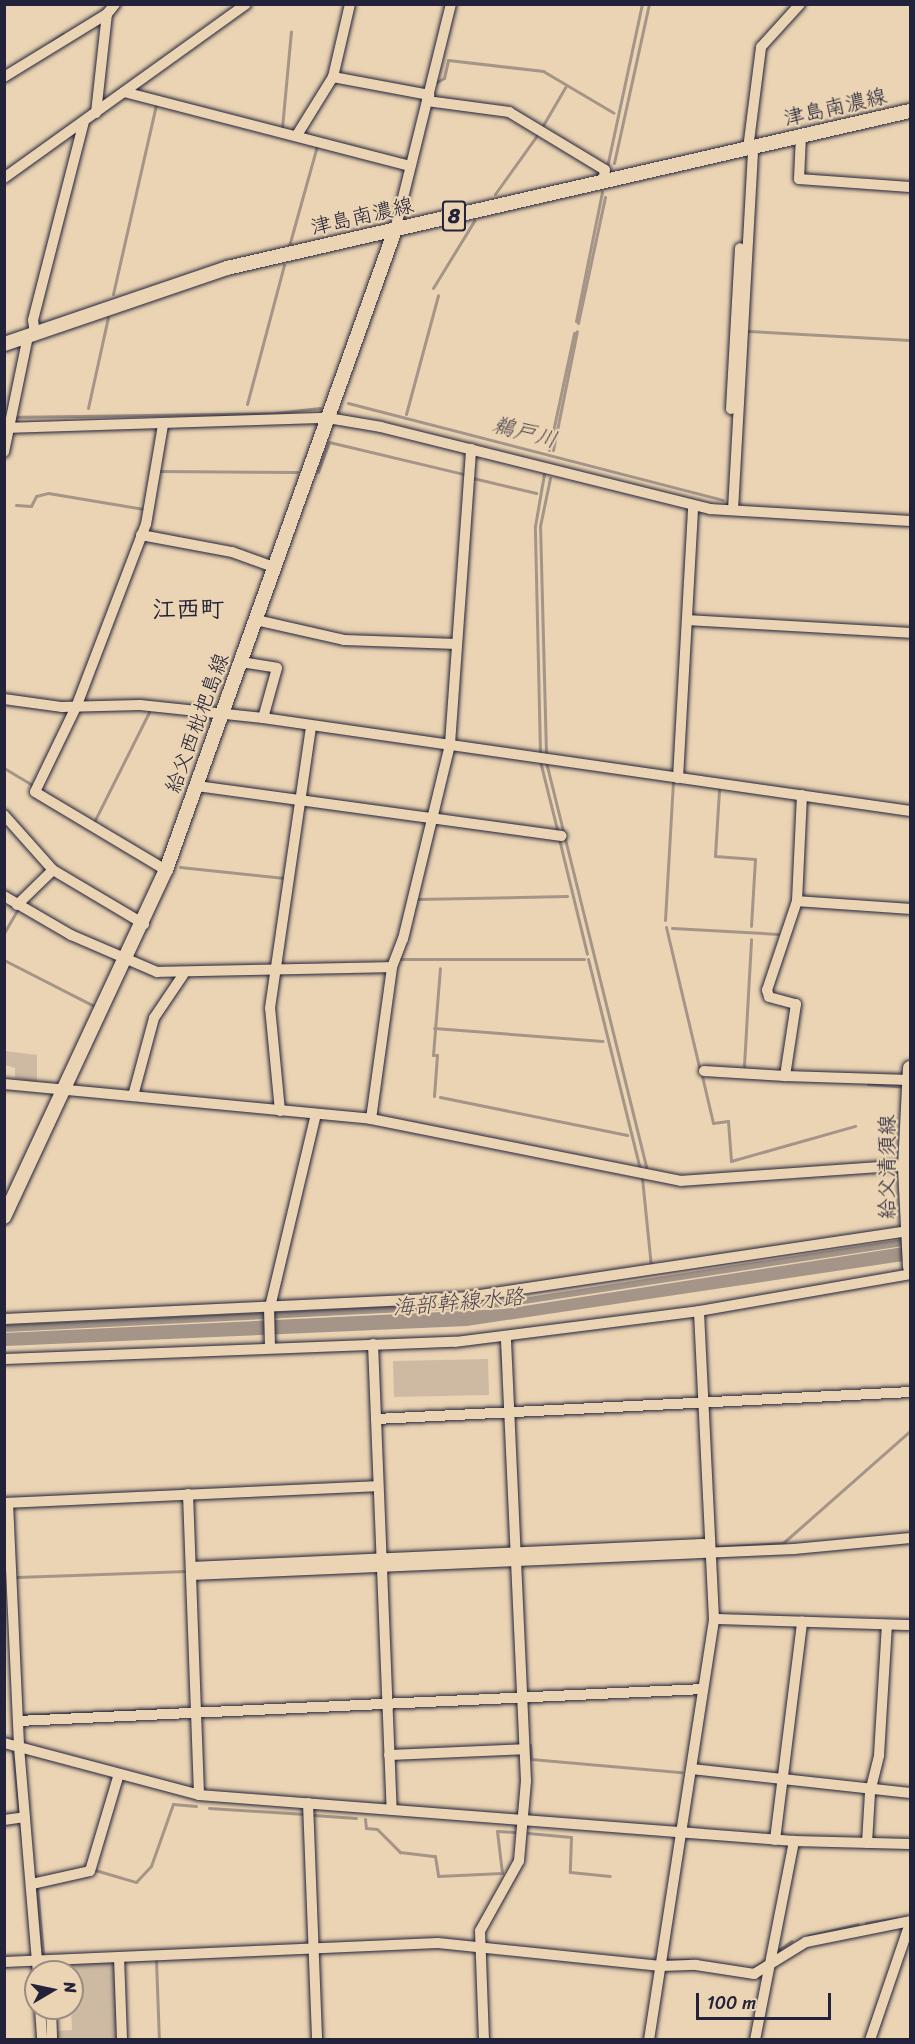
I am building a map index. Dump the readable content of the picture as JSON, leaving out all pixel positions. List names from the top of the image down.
{
  "streets": {
    "main road": [
      "津島南濃線",
      "8",
      "給父西枇杷島線",
      "給父清須線"
    ]
  },
  "crossings": [
    ["津島南濃線", "給父西枇杷島線"]
  ],
  "districts": ["江西町"],
  "water": ["鵜戸川", "海部幹線水路"],
  "scale_bar": "100 m",
  "north": "right"
}
